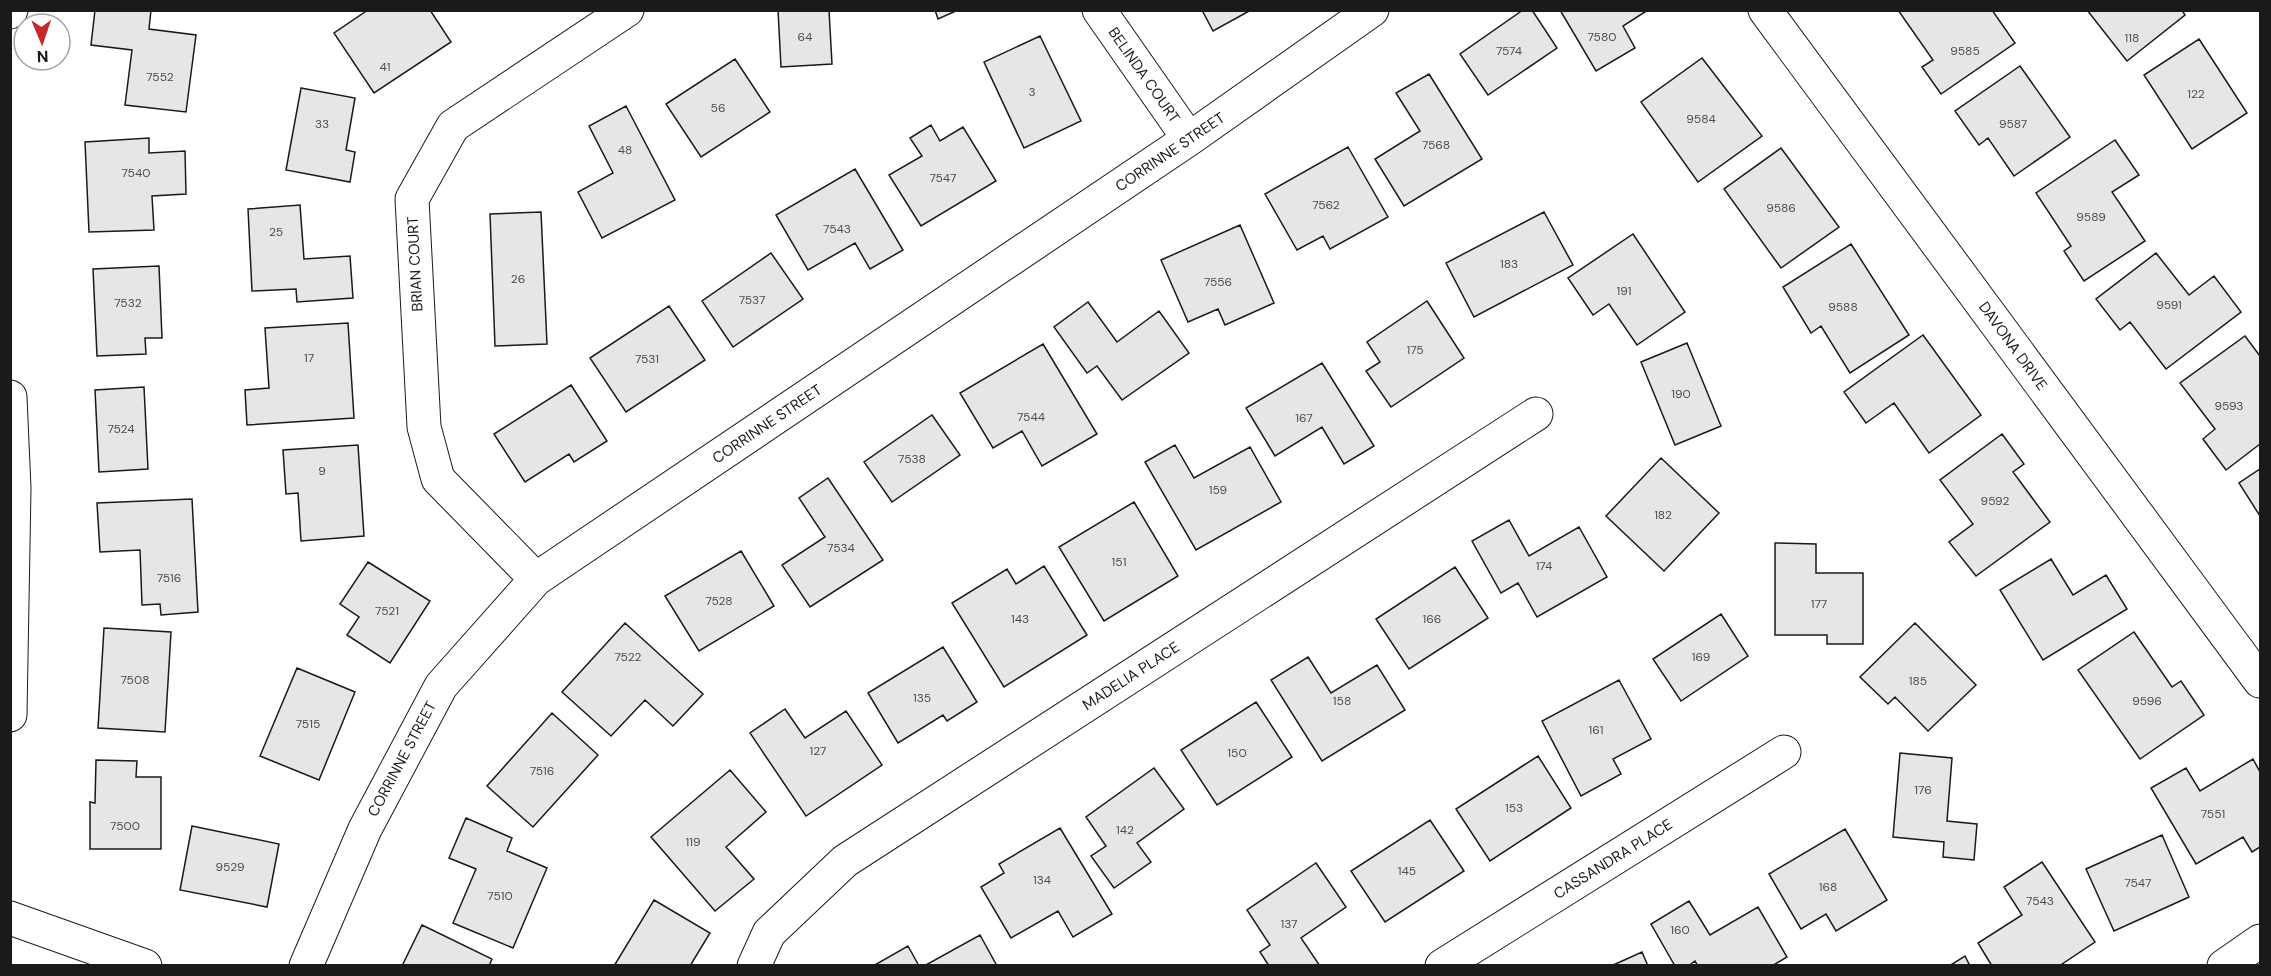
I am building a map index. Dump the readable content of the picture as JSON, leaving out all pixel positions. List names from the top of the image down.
{
  "streets": {
    "street": [
      "BELINDA COURT",
      "CORRINNE STREET",
      "BRIAN COURT",
      "DAVONA DRIVE",
      "MADELIA PLACE",
      "CASSANDRA PLACE"
    ]
  },
  "crossings": [
    ["BELINDA COURT", "CORRINNE STREET"],
    ["CORRINNE STREET", "BRIAN COURT"]
  ],
  "house_numbers": [
    "64",
    "7580",
    "118",
    "7574",
    "9585",
    "41",
    "7552",
    "3",
    "122",
    "56",
    "9584",
    "33",
    "9587",
    "7568",
    "48",
    "7540",
    "7547",
    "7562",
    "9586",
    "9589",
    "7543",
    "25",
    "183",
    "26",
    "7556",
    "191",
    "7537",
    "7532",
    "9591",
    "9588",
    "175",
    "17",
    "7531",
    "190",
    "9593",
    "7544",
    "167",
    "7524",
    "7538",
    "9",
    "159",
    "9592",
    "182",
    "7534",
    "151",
    "174",
    "7516",
    "7528",
    "177",
    "7521",
    "143",
    "166",
    "7522",
    "169",
    "7508",
    "185",
    "135",
    "158",
    "9596",
    "7515",
    "161",
    "127",
    "150",
    "7516",
    "176",
    "153",
    "7551",
    "7500",
    "142",
    "119",
    "9529",
    "145",
    "134",
    "7547",
    "168",
    "7510",
    "7543",
    "137",
    "160"
  ],
  "north": "bottom"
}
